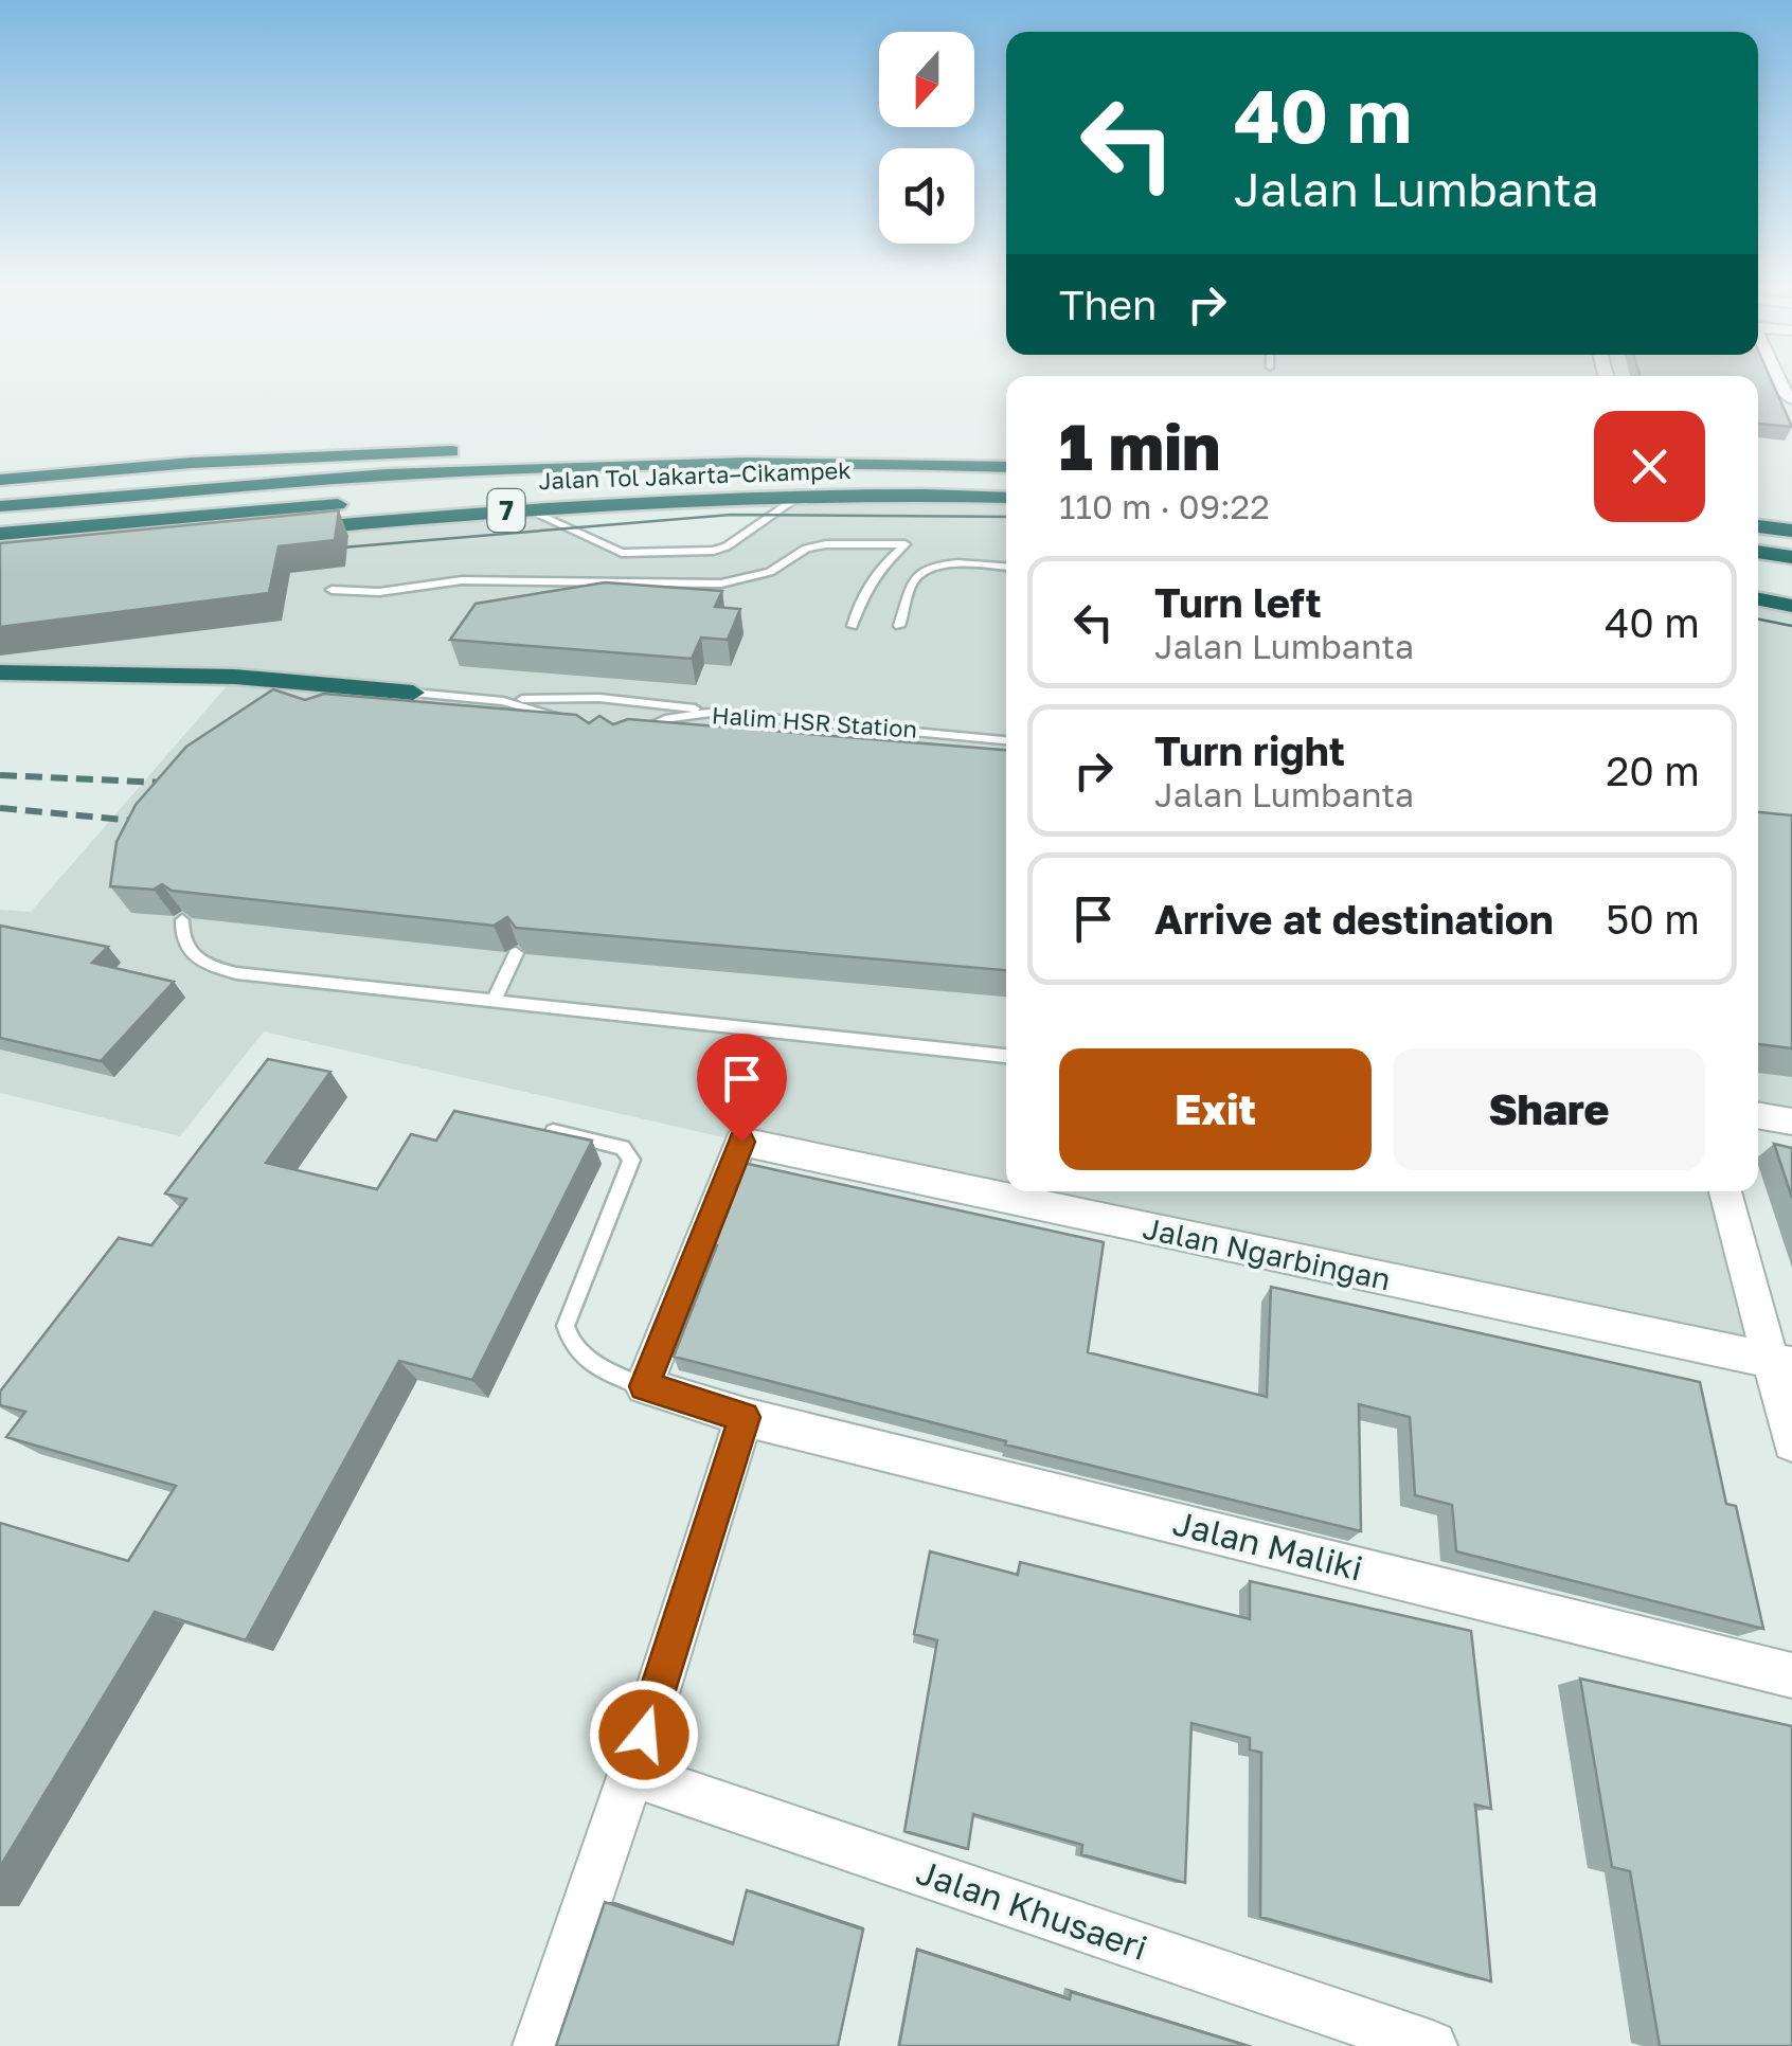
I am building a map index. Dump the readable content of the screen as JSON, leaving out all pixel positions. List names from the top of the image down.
{
  "streets": {
    "highway": ["Jalan Tol Jakarta–Cikampek", "7"],
    "street": ["Jalan Ngarbingan", "Jalan Maliki", "Jalan Khusaeri"],
    "lane": ["Halim HSR Station"]
  },
  "crossings": [
    ["Jalan Ngarbingan", "Jalan Maliki"]
  ],
  "north": "bottom",
  "page": {
    "turn": ["40 m", "Jalan Lumbanta"],
    "then": "Then",
    "heading": ["1 min", "110 m · 09:22"],
    "list": [
      {
        "name": "Turn left",
        "note": "Jalan Lumbanta",
        "value": "40 m"
      },
      {
        "name": "Turn right",
        "note": "Jalan Lumbanta",
        "value": "20 m"
      },
      {
        "name": "Arrive at destination",
        "value": "50 m"
      }
    ],
    "buttons": ["Exit", "Share"]
  }
}
